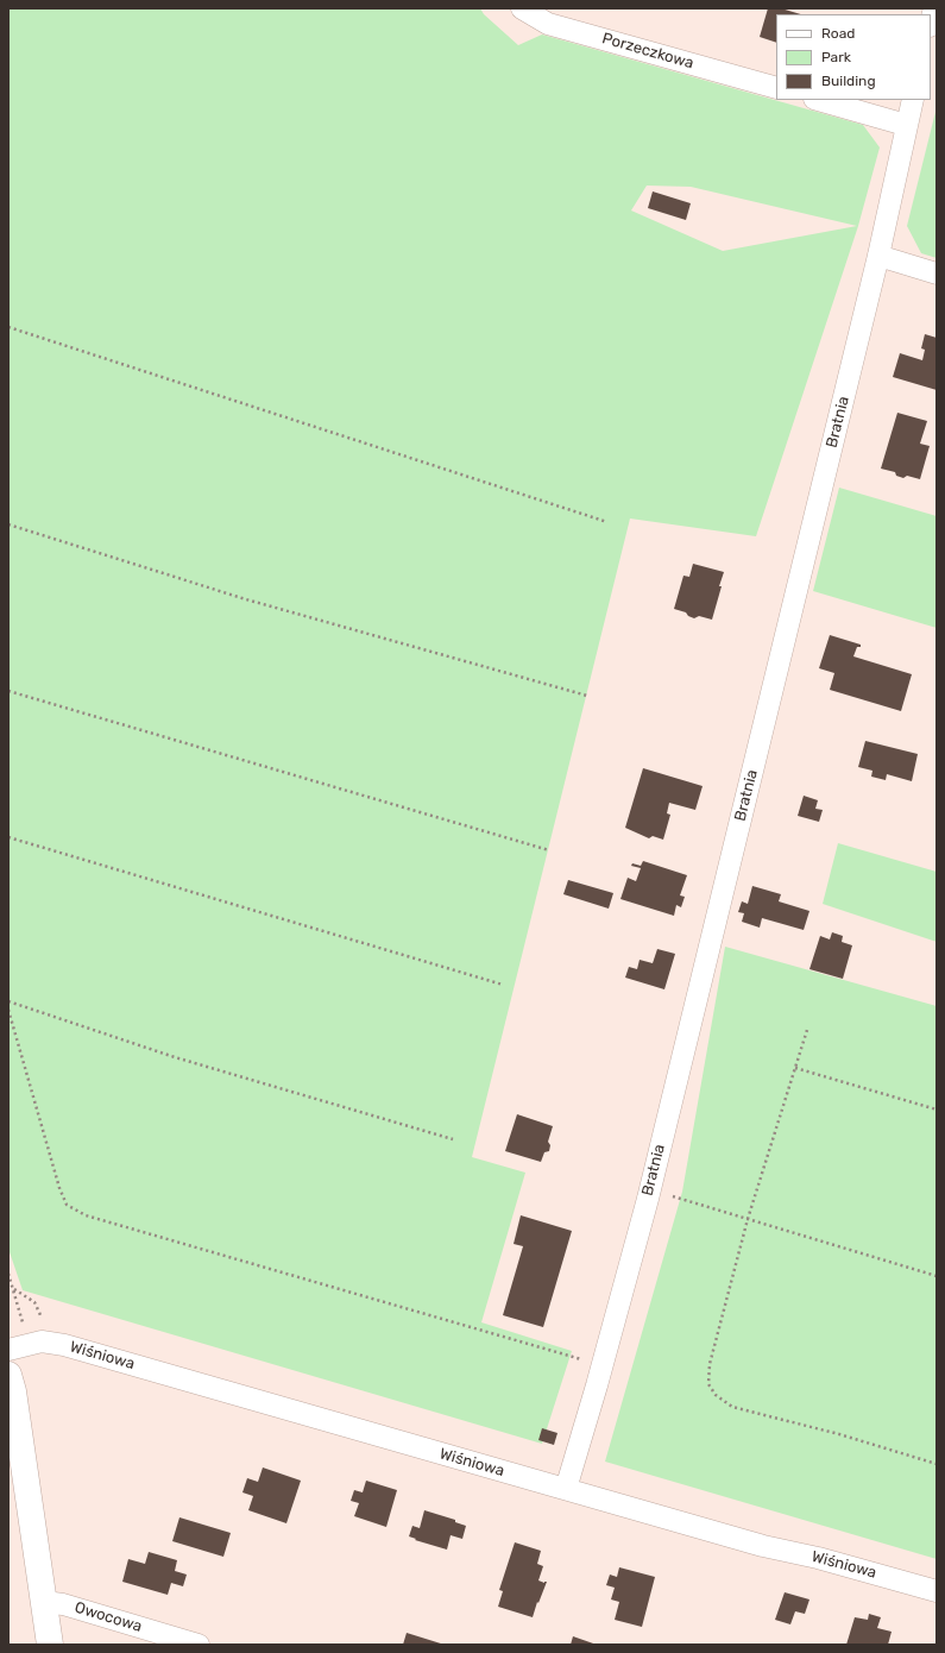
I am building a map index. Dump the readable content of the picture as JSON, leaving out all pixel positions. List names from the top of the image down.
{
  "streets": {
    "street": [
      "Porzeczkowa",
      "Bratnia",
      "Wiśniowa",
      "Owocowa"
    ]
  },
  "crossings": [
    ["Bratnia", "Wiśniowa"]
  ],
  "legend": ["Road", "Park", "Building"]
}
